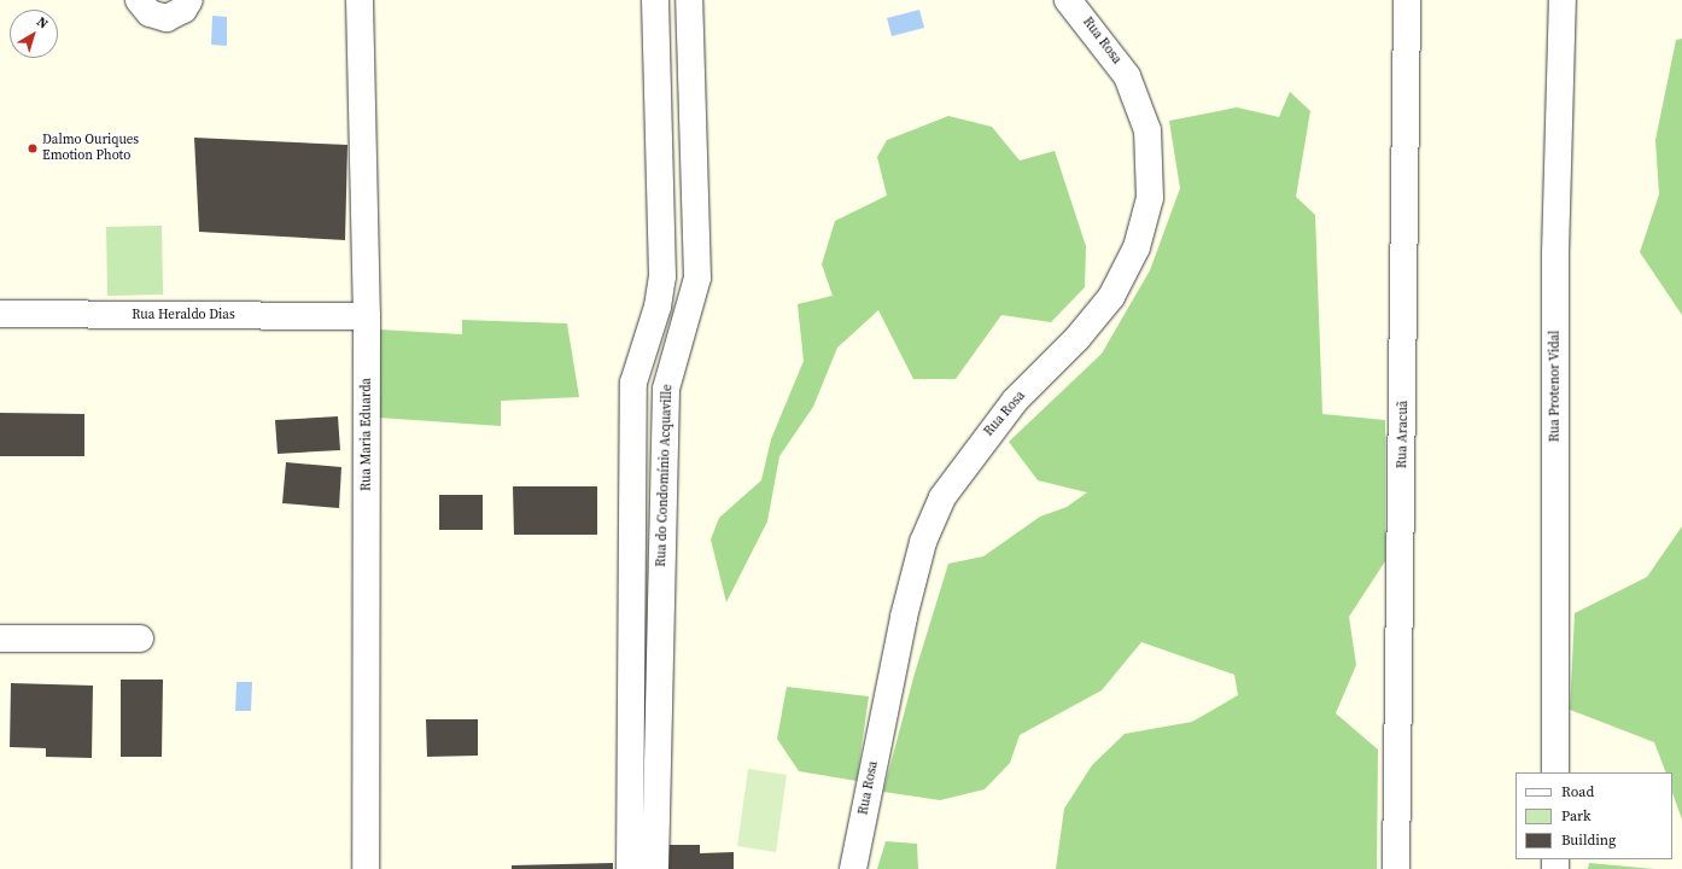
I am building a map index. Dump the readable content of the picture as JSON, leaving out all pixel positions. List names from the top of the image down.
{
  "streets": {
    "street": [
      "Rua Rosa",
      "Rua Heraldo Dias",
      "Rua Protenor Vidal",
      "Rua Maria Eduarda",
      "Rua Aracuã",
      "Rua do Condomínio Acquaville"
    ]
  },
  "crossings": [
    ["Rua Heraldo Dias", "Rua Maria Eduarda"]
  ],
  "places": ["Dalmo Ouriques Emotion Photo"],
  "legend": ["Road", "Park", "Building"],
  "north": "top right"
}
